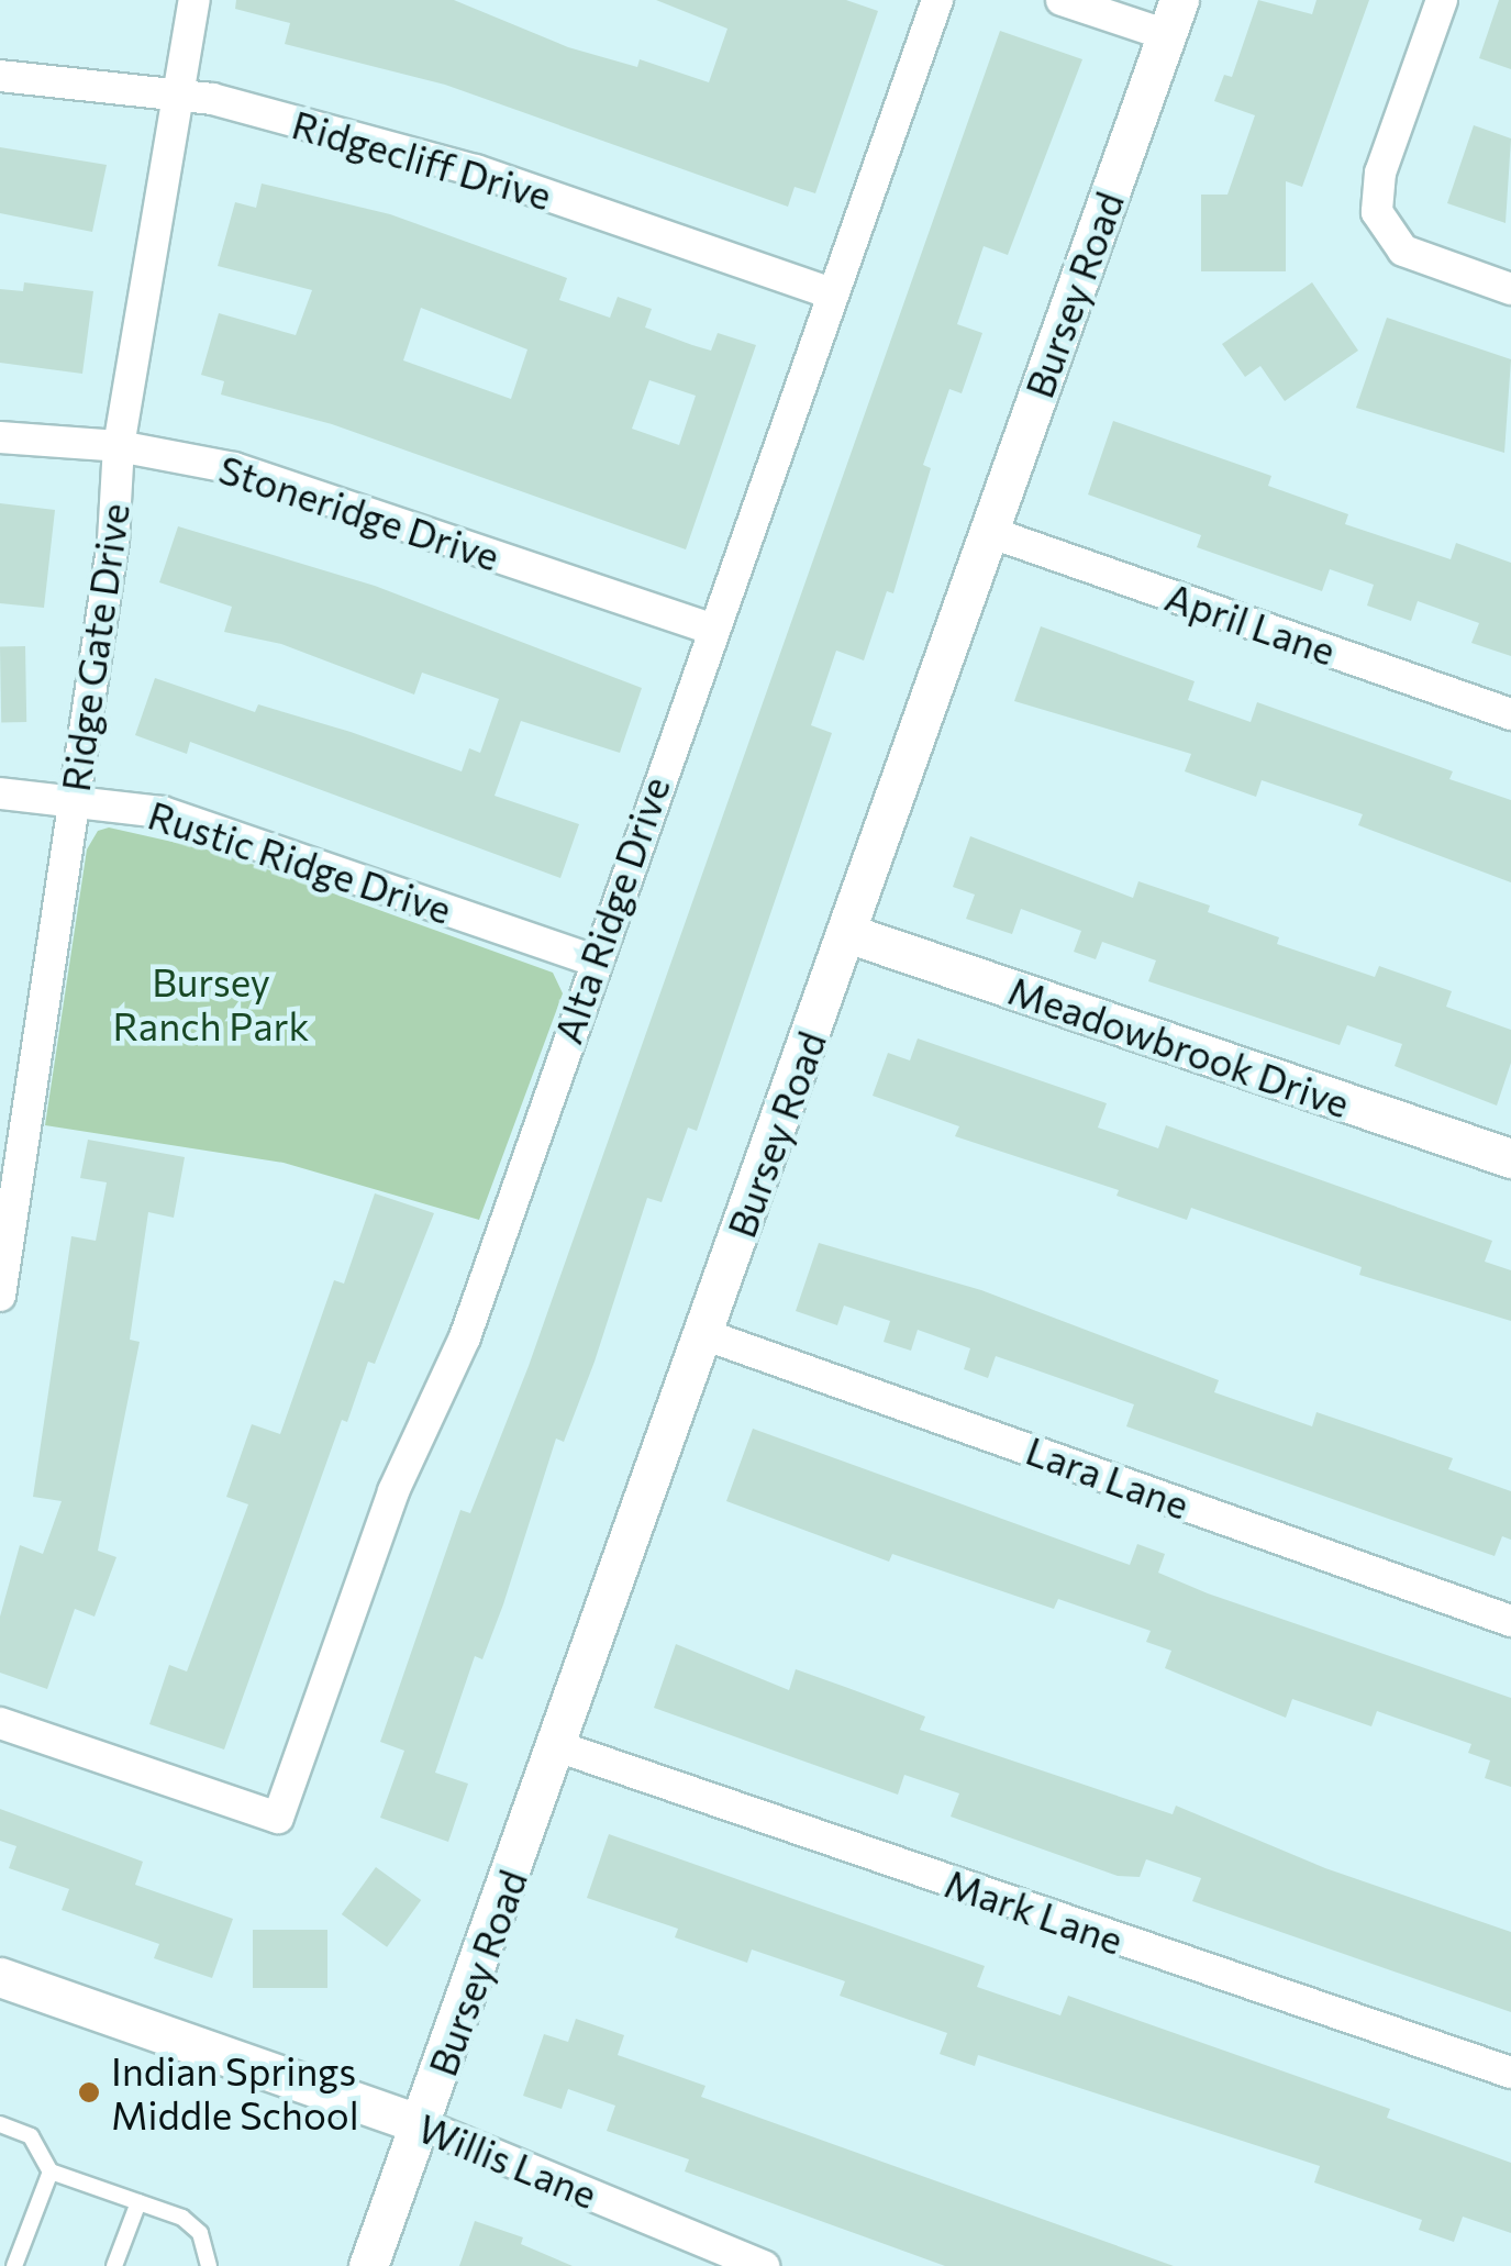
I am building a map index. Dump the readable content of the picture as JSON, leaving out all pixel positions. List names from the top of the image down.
{
  "streets": {
    "street": [
      "Ridgecliff Drive",
      "Bursey Road",
      "Stoneridge Drive",
      "April Lane",
      "Ridge Gate Drive",
      "Rustic Ridge Drive",
      "Alta Ridge Drive",
      "Meadowbrook Drive",
      "Lara Lane",
      "Mark Lane",
      "Willis Lane"
    ]
  },
  "crossings": [
    ["Ridgecliff Drive", "Ridge Gate Drive"],
    ["Ridgecliff Drive", "Alta Ridge Drive"],
    ["Bursey Road", "April Lane"],
    ["Bursey Road", "Meadowbrook Drive"],
    ["Bursey Road", "Lara Lane"],
    ["Bursey Road", "Mark Lane"],
    ["Bursey Road", "Willis Lane"],
    ["Stoneridge Drive", "Ridge Gate Drive"],
    ["Stoneridge Drive", "Alta Ridge Drive"],
    ["Ridge Gate Drive", "Rustic Ridge Drive"],
    ["Rustic Ridge Drive", "Alta Ridge Drive"]
  ],
  "parks": ["Bursey Ranch Park"],
  "places": ["Indian Springs Middle School"]
}
